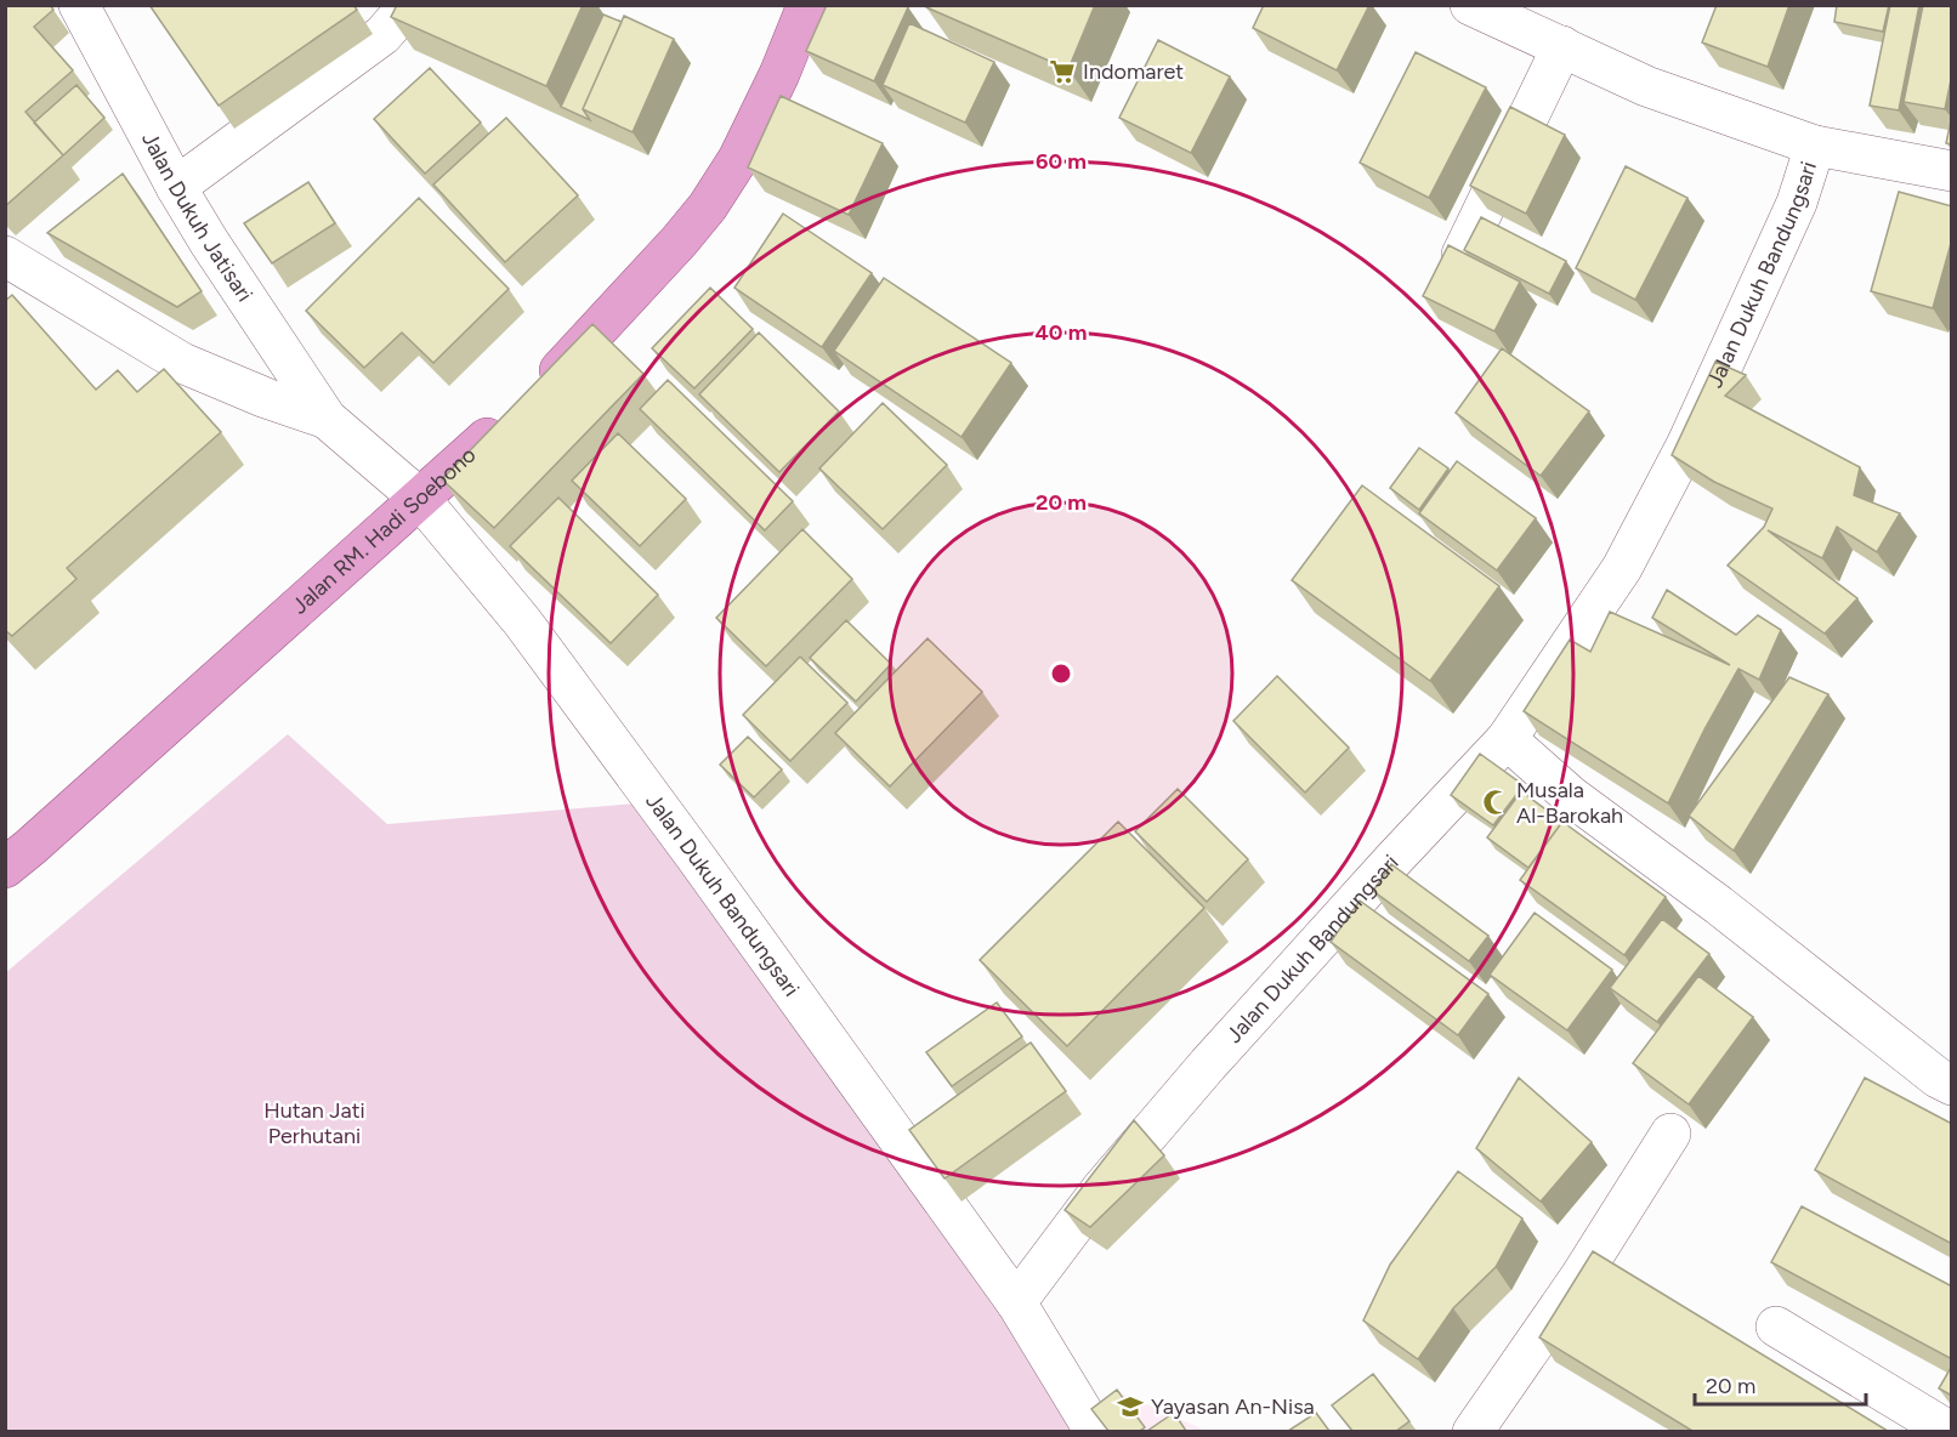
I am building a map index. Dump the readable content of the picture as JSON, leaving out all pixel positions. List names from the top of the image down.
{
  "streets": {
    "main road": ["Jalan RM. Hadi Soebono"],
    "street": ["Jalan Dukuh Jatisari", "Jalan Dukuh Bandungsari"]
  },
  "crossings": [
    ["Jalan Dukuh Jatisari", "Jalan Dukuh Bandungsari"],
    ["Jalan Dukuh Jatisari", "Jalan RM. Hadi Soebono"],
    ["Jalan Dukuh Bandungsari", "Jalan RM. Hadi Soebono"]
  ],
  "parks": ["Hutan Jati Perhutani"],
  "places": {
    "supermarket": ["Indomaret"],
    "mosque": ["Musala Al-Barokah"],
    "school or university": ["Yayasan An-Nisa"]
  },
  "scale_bar": "20 m",
  "rings": ["60 m", "40 m", "20 m"]
}
